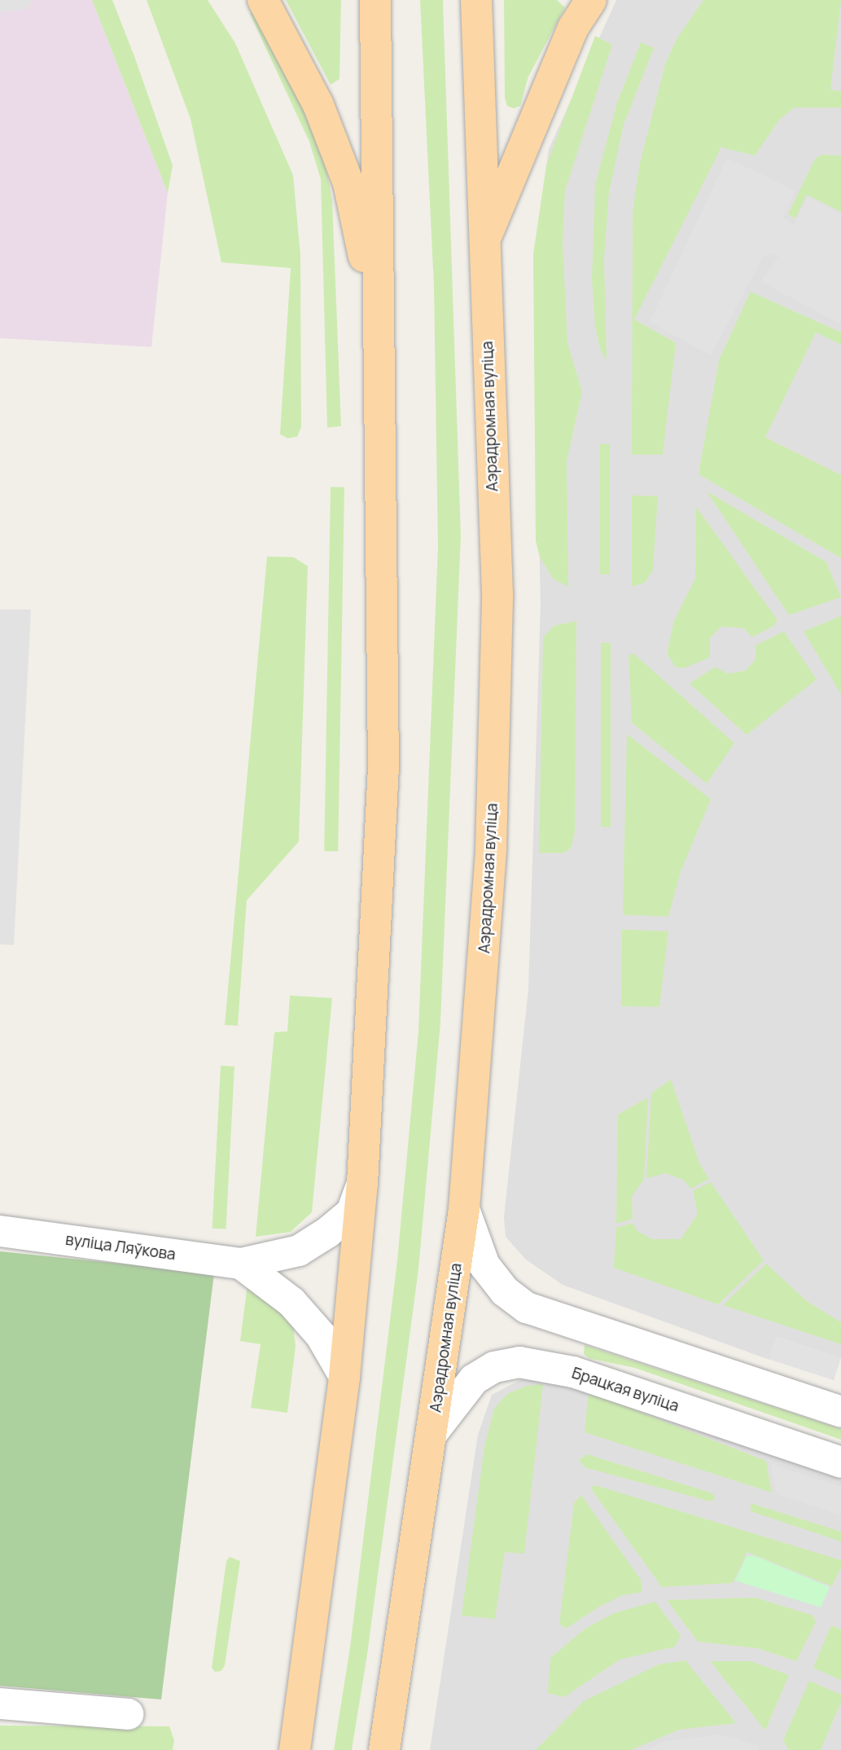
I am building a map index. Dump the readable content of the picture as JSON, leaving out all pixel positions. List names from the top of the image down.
{
  "streets": {
    "main road": ["Аэрадромная вуліца"],
    "street": ["вуліца Ляўкова", "Брацкая вуліца"]
  },
  "crossings": [
    ["Аэрадромная вуліца", "Брацкая вуліца"]
  ]
}
